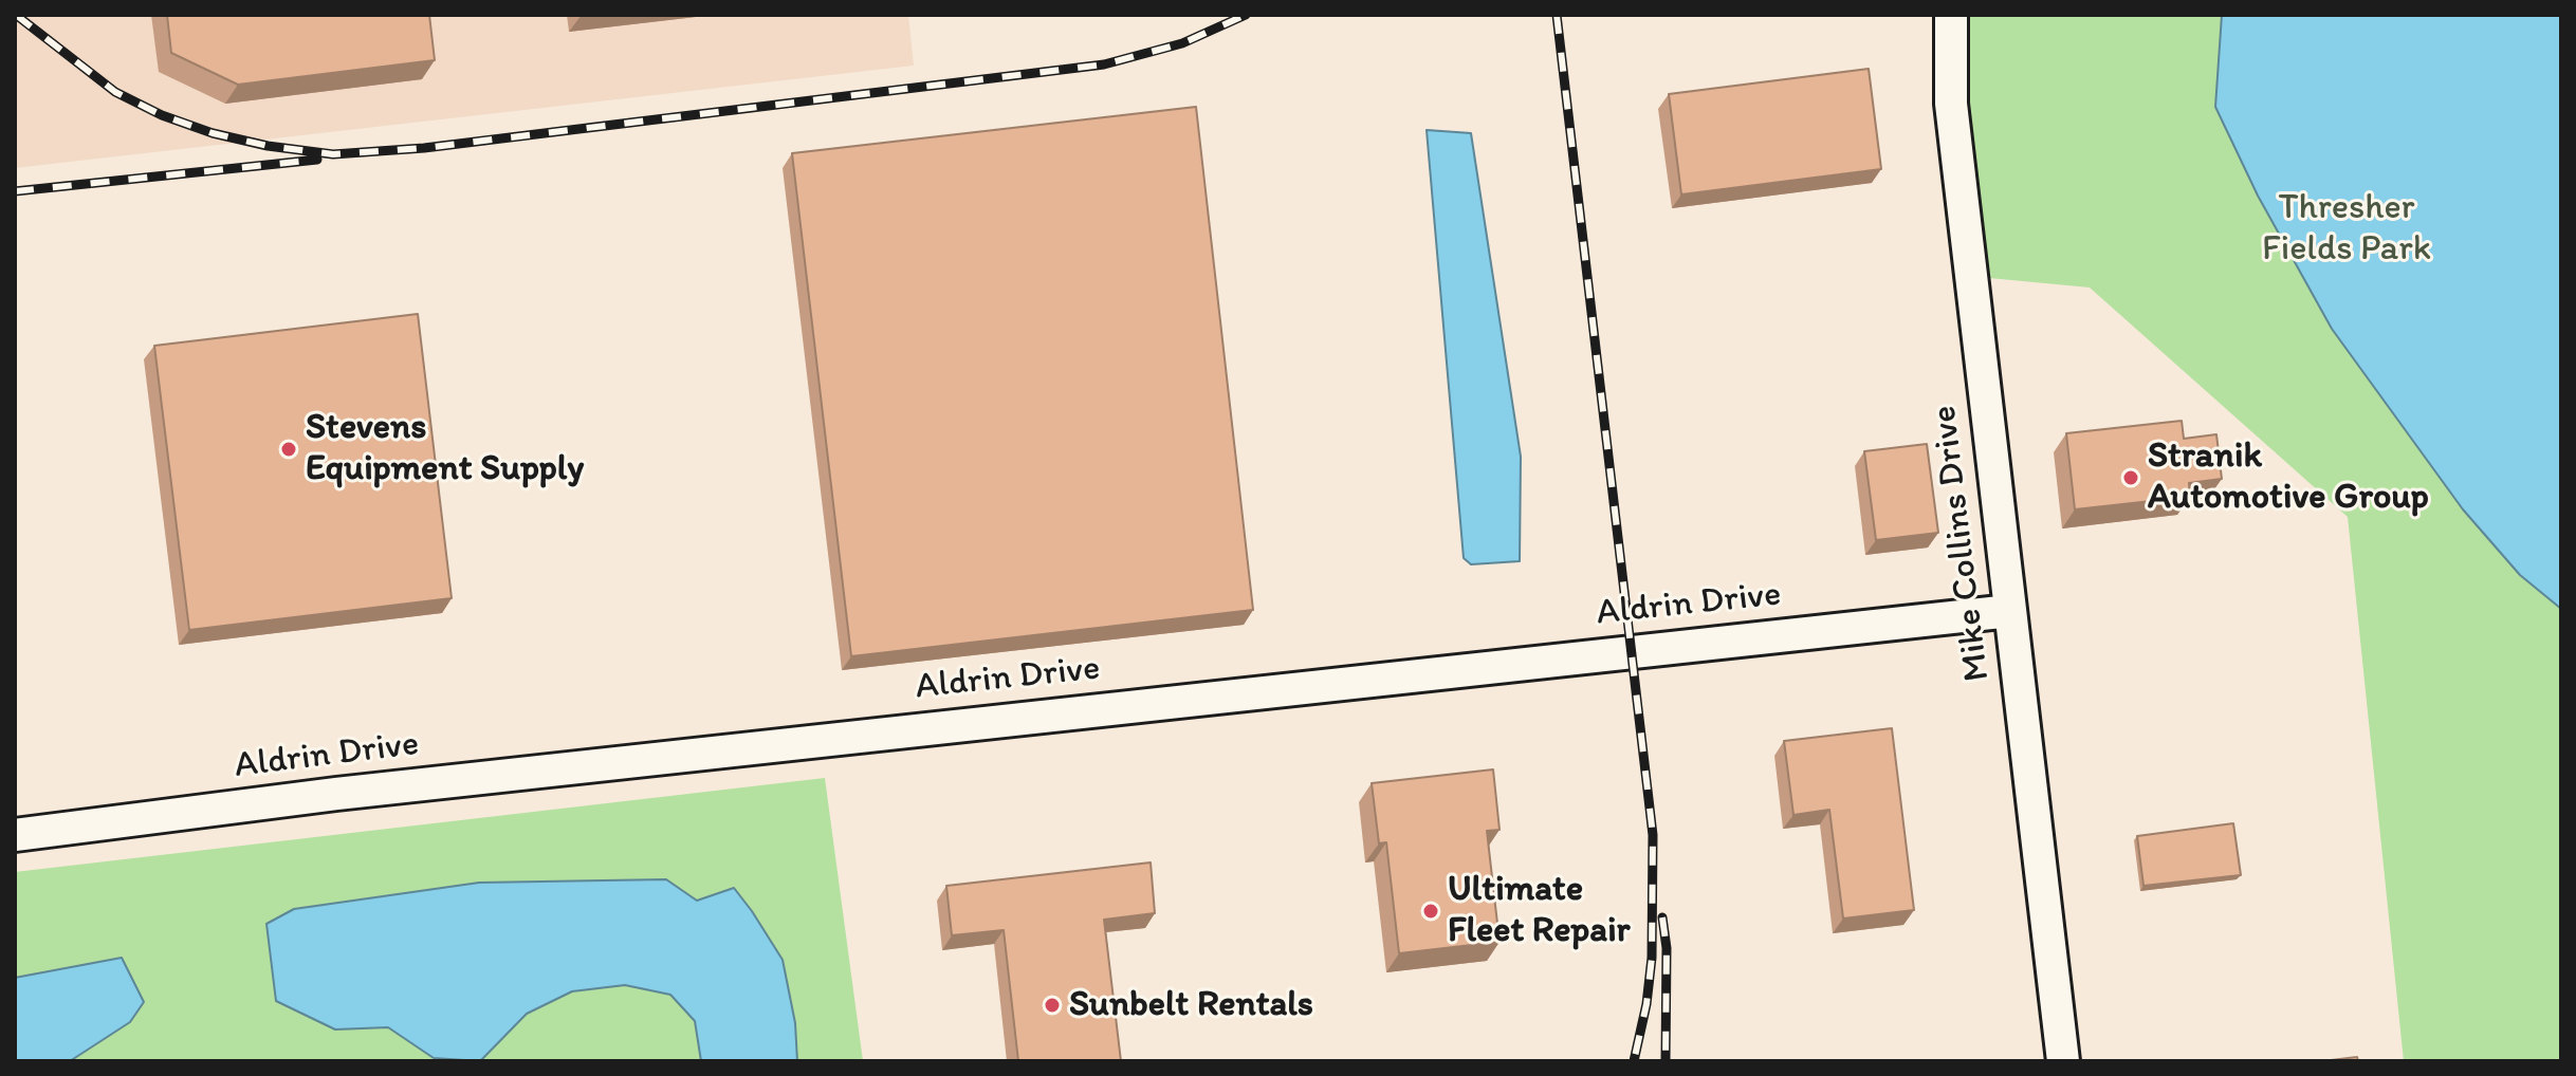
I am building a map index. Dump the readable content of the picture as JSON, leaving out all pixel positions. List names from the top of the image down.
{
  "streets": {
    "street": ["Mike Collins Drive", "Aldrin Drive"]
  },
  "crossings": [
    ["Mike Collins Drive", "Aldrin Drive"]
  ],
  "parks": ["Thresher Fields Park"],
  "places": [
    "Stevens Equipment Supply",
    "Stranik Automotive Group",
    "Ultimate Fleet Repair",
    "Sunbelt Rentals"
  ]
}
